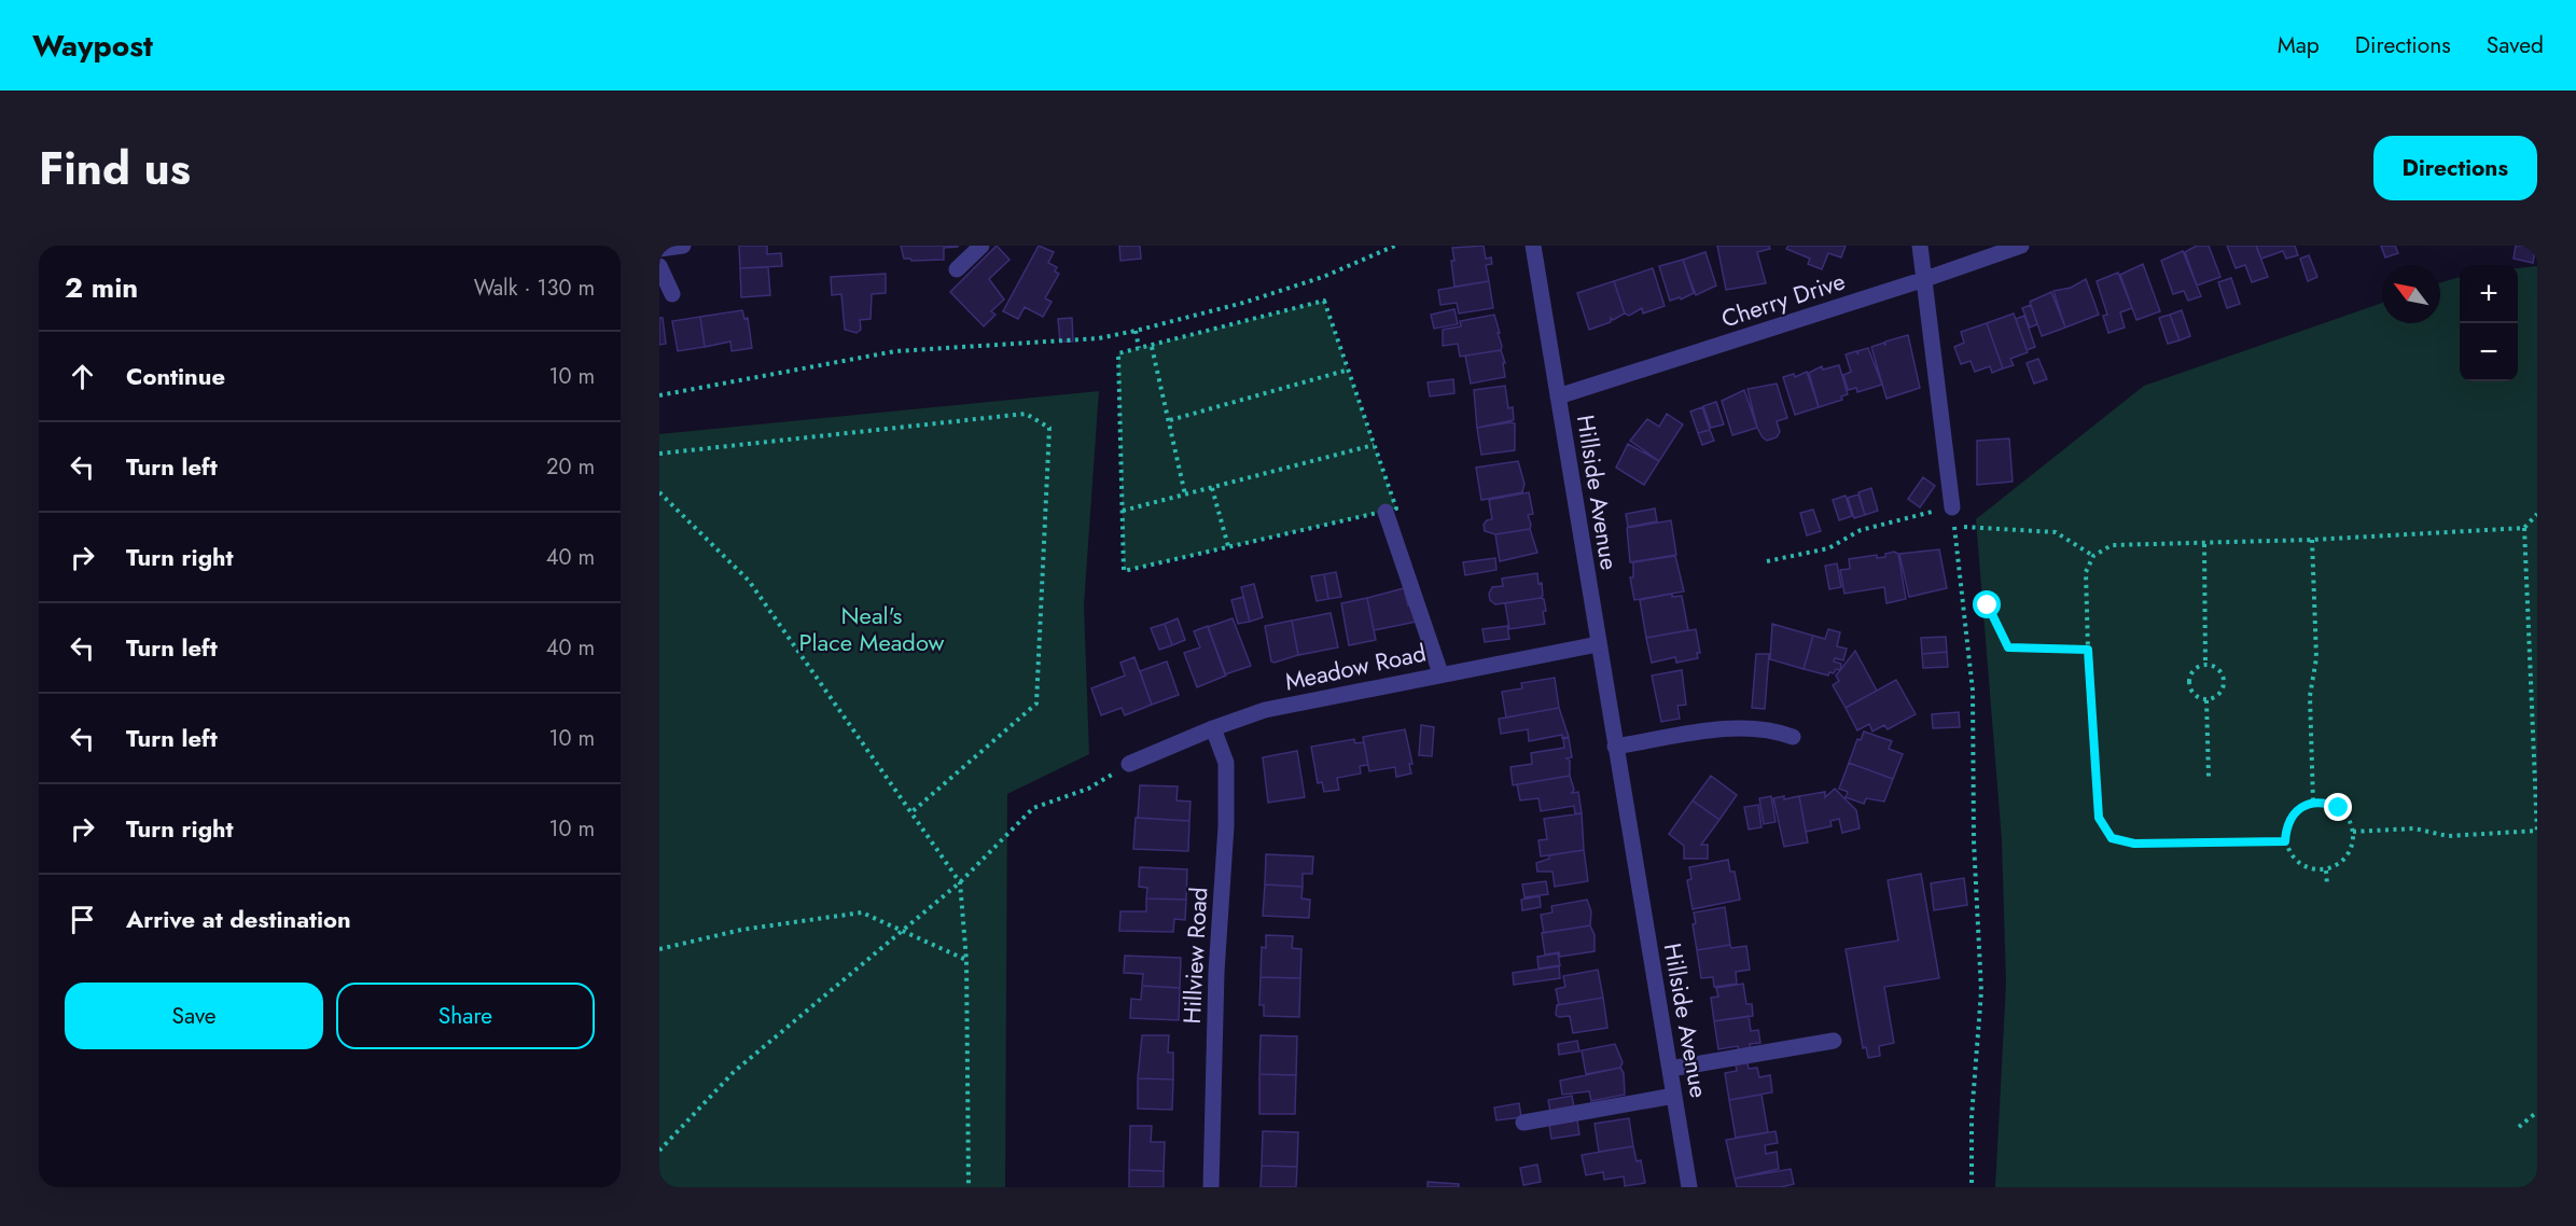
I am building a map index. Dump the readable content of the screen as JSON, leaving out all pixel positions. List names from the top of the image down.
{
  "streets": {
    "street": [
      "Cherry Drive",
      "Hillside Avenue",
      "Meadow Road",
      "Hillview Road"
    ]
  },
  "crossings": [
    ["Cherry Drive", "Hillside Avenue"],
    ["Hillside Avenue", "Meadow Road"],
    ["Meadow Road", "Hillview Road"]
  ],
  "parks": ["Neal's Place Meadow"],
  "north": "top left",
  "page": {
    "header": "Waypost",
    "nav": ["Map", "Directions", "Saved"],
    "title": "Find us",
    "buttons": [
      "Directions",
      ["Save", "Share"]
    ],
    "heading": ["2 min", "Walk · 130 m"],
    "map_buttons": ["+", "−"],
    "list": [
      ["Continue", "10 m"],
      ["Turn left", "20 m"],
      ["Turn right", "40 m"],
      ["Turn left", "40 m"],
      ["Turn left", "10 m"],
      ["Turn right", "10 m"],
      "Arrive at destination"
    ]
  }
}
